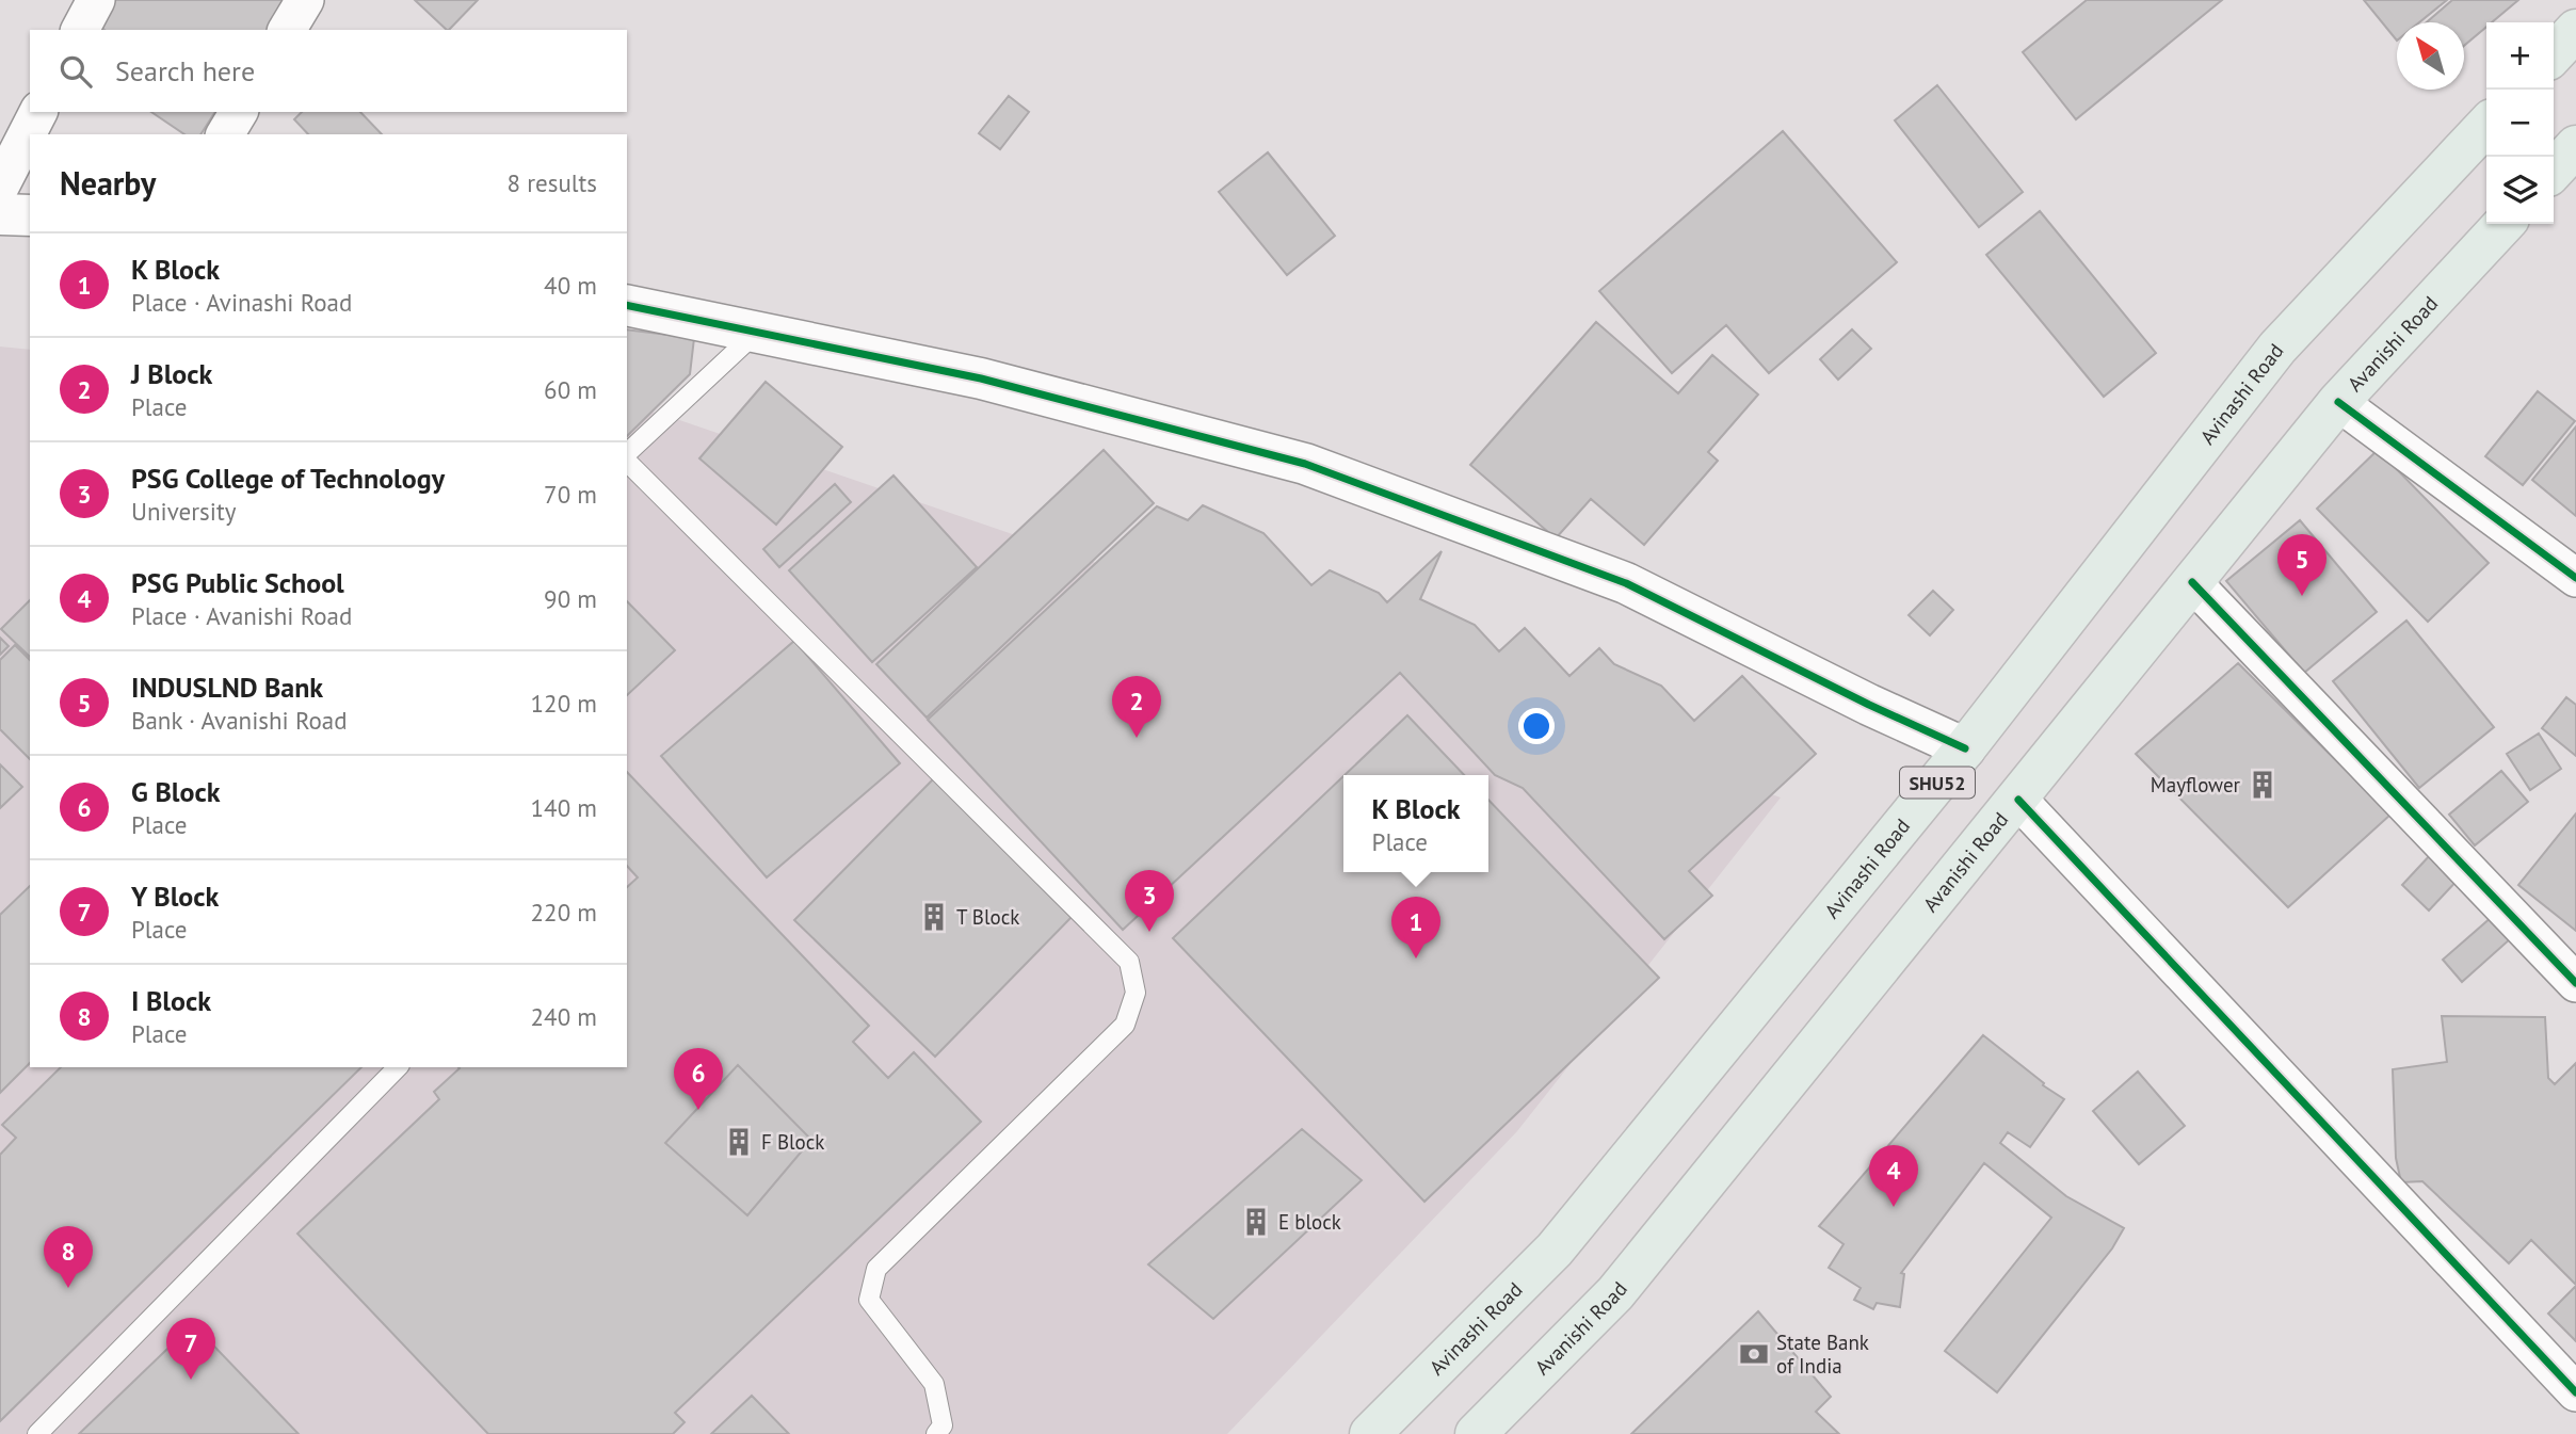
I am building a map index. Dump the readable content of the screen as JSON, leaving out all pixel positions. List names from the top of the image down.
{
  "streets": {
    "main road": ["Avanishi Road", "Avinashi Road", "SHU52"]
  },
  "places": {
    "building": [
      "Mayflower",
      "T Block",
      "F Block",
      "E block"
    ],
    "bank": ["State Bank of India"]
  },
  "north": "top left",
  "page": {
    "map_buttons": ["+", "−"],
    "search": "Search here",
    "heading": ["Nearby", "8 results"],
    "list": [
      {
        "mark": "1",
        "name": "K Block",
        "note": "Place · Avinashi Road",
        "value": "40 m"
      },
      {
        "mark": "2",
        "name": "J Block",
        "note": "Place",
        "value": "60 m"
      },
      {
        "mark": "3",
        "name": "PSG College of Technology",
        "note": "University",
        "value": "70 m"
      },
      {
        "mark": "4",
        "name": "PSG Public School",
        "note": "Place · Avanishi Road",
        "value": "90 m"
      },
      {
        "mark": "5",
        "name": "INDUSLND Bank",
        "note": "Bank · Avanishi Road",
        "value": "120 m"
      },
      {
        "mark": "6",
        "name": "G Block",
        "note": "Place",
        "value": "140 m"
      },
      {
        "mark": "7",
        "name": "Y Block",
        "note": "Place",
        "value": "220 m"
      },
      {
        "mark": "8",
        "name": "I Block",
        "note": "Place",
        "value": "240 m"
      }
    ],
    "pins": [
      "5",
      "2",
      "3",
      "1",
      "6",
      "4",
      "8",
      "7"
    ],
    "popup": ["K Block", "Place"]
  }
}
